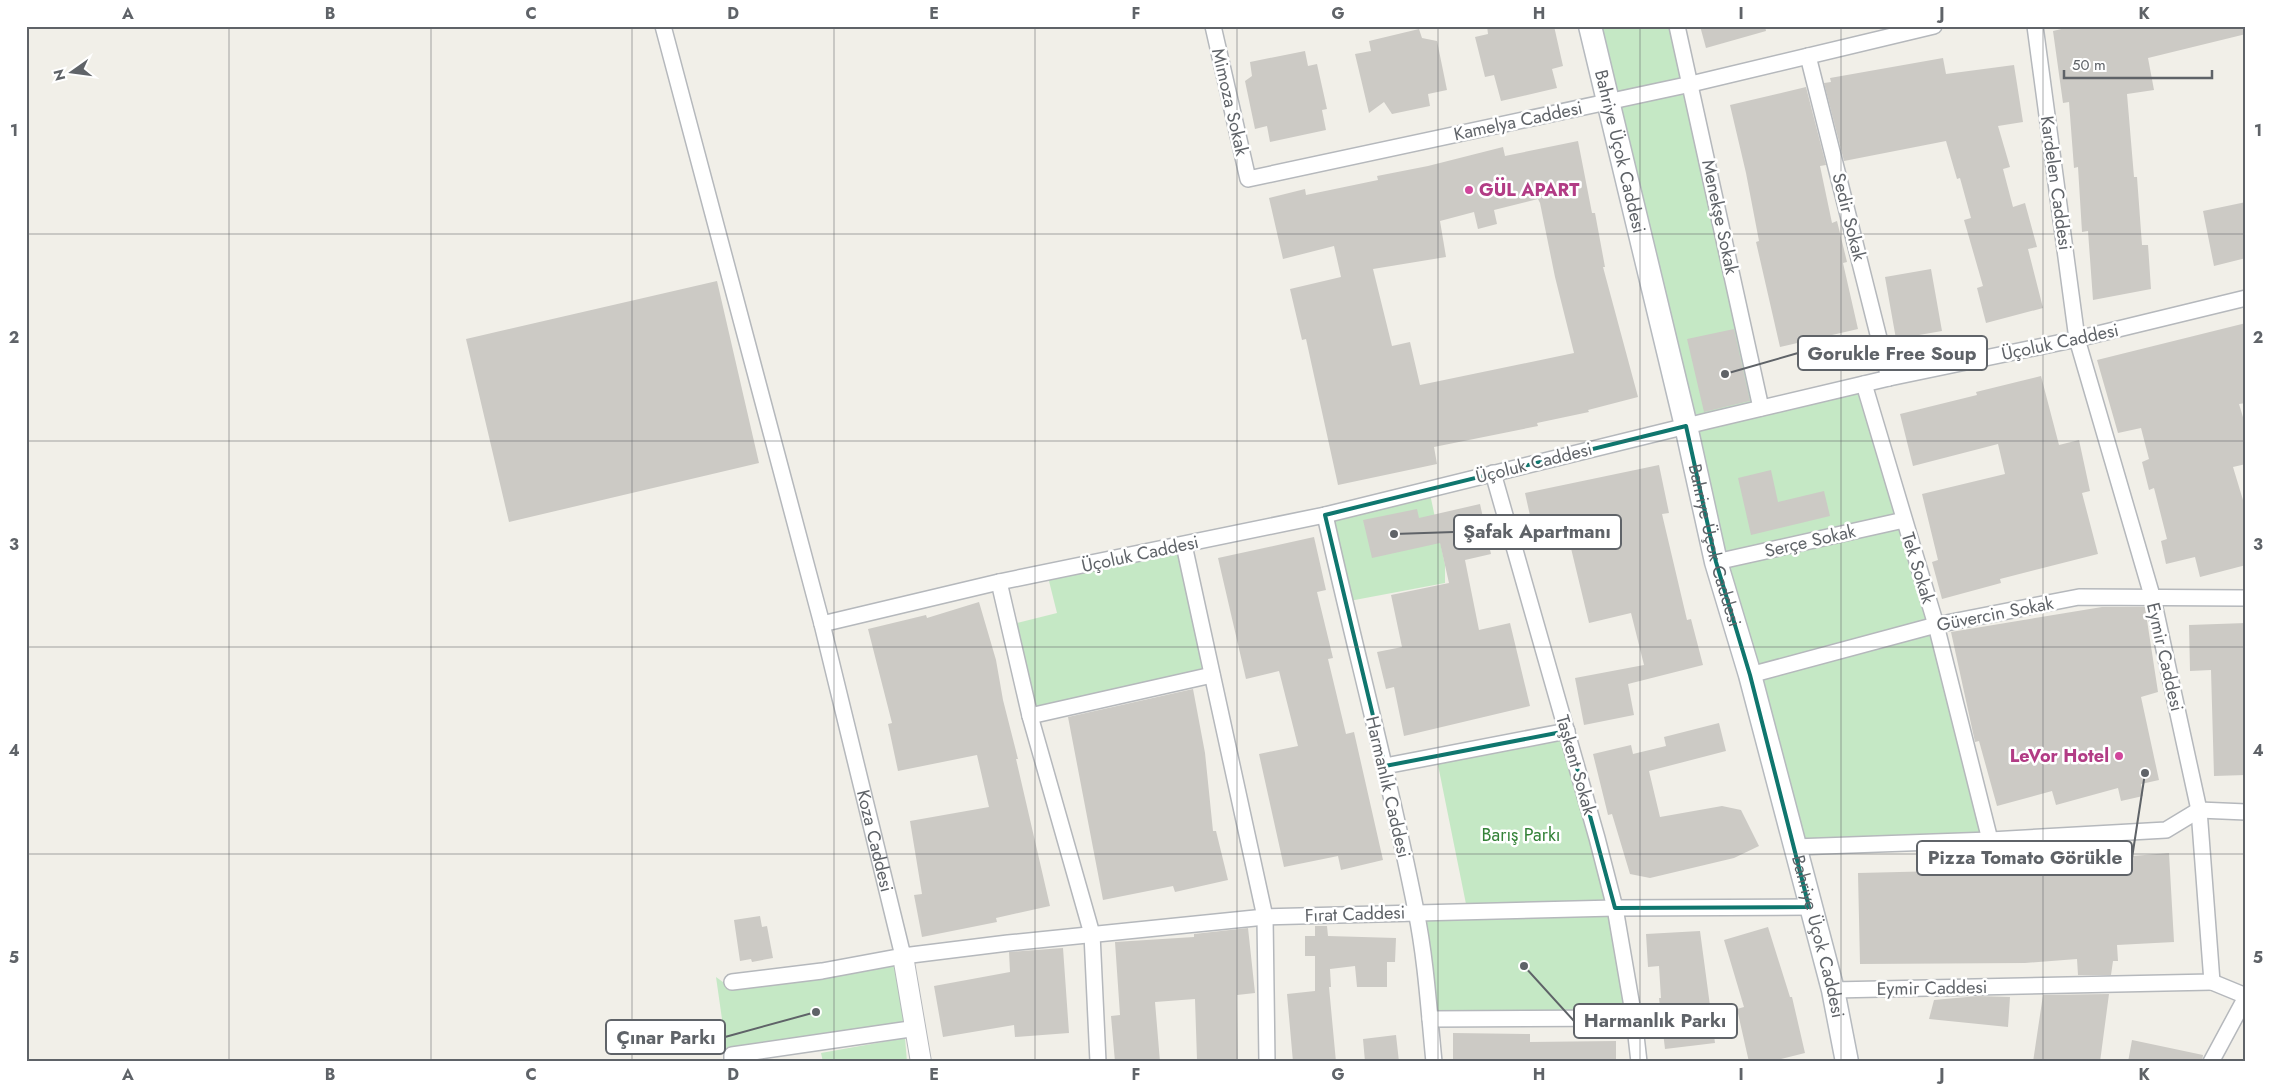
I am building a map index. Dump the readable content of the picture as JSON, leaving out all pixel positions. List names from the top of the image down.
{
  "streets": {
    "main road": ["Bahriye Üçok Caddesi"],
    "street": [
      "Mimoza Sokak",
      "Kamelya Caddesi",
      "Kardelen Caddesi",
      "Menekşe Sokak",
      "Sedir Sokak",
      "Üçoluk Caddesi",
      "Serçe Sokak",
      "Tek Sokak",
      "Güvercin Sokak",
      "Eymir Caddesi",
      "Taşkent Sokak",
      "Harmanlık Caddesi",
      "Koza Caddesi",
      "Fırat Caddesi"
    ]
  },
  "crossings": [
    ["Mimoza Sokak", "Kamelya Caddesi"],
    ["Kamelya Caddesi", "Bahriye Üçok Caddesi"],
    ["Kamelya Caddesi", "Menekşe Sokak"],
    ["Kamelya Caddesi", "Sedir Sokak"],
    ["Bahriye Üçok Caddesi", "Üçoluk Caddesi"],
    ["Bahriye Üçok Caddesi", "Serçe Sokak"],
    ["Bahriye Üçok Caddesi", "Güvercin Sokak"],
    ["Bahriye Üçok Caddesi", "Eymir Caddesi"],
    ["Bahriye Üçok Caddesi", "Fırat Caddesi"],
    ["Kardelen Caddesi", "Üçoluk Caddesi"],
    ["Kardelen Caddesi", "Eymir Caddesi"],
    ["Menekşe Sokak", "Üçoluk Caddesi"],
    ["Sedir Sokak", "Üçoluk Caddesi"],
    ["Üçoluk Caddesi", "Tek Sokak"],
    ["Üçoluk Caddesi", "Eymir Caddesi"],
    ["Üçoluk Caddesi", "Taşkent Sokak"],
    ["Üçoluk Caddesi", "Harmanlık Caddesi"],
    ["Üçoluk Caddesi", "Koza Caddesi"],
    ["Serçe Sokak", "Tek Sokak"],
    ["Tek Sokak", "Güvercin Sokak"],
    ["Güvercin Sokak", "Eymir Caddesi"],
    ["Taşkent Sokak", "Fırat Caddesi"],
    ["Harmanlık Caddesi", "Fırat Caddesi"],
    ["Koza Caddesi", "Fırat Caddesi"]
  ],
  "parks": ["Barış Parkı"],
  "places": [
    "GÜL APART",
    "Gorukle Free Soup",
    "Şafak Apartmanı",
    "LeVor Hotel",
    "Pizza Tomato Görükle",
    "Harmanlık Parkı",
    "Çınar Parkı"
  ],
  "scale_bar": "50 m",
  "north": "left",
  "grid": {
    "columns": [
      "A",
      "B",
      "C",
      "D",
      "E",
      "F",
      "G",
      "H",
      "I",
      "J",
      "K"
    ],
    "rows": [
      "1",
      "2",
      "3",
      "4",
      "5"
    ]
  }
}
